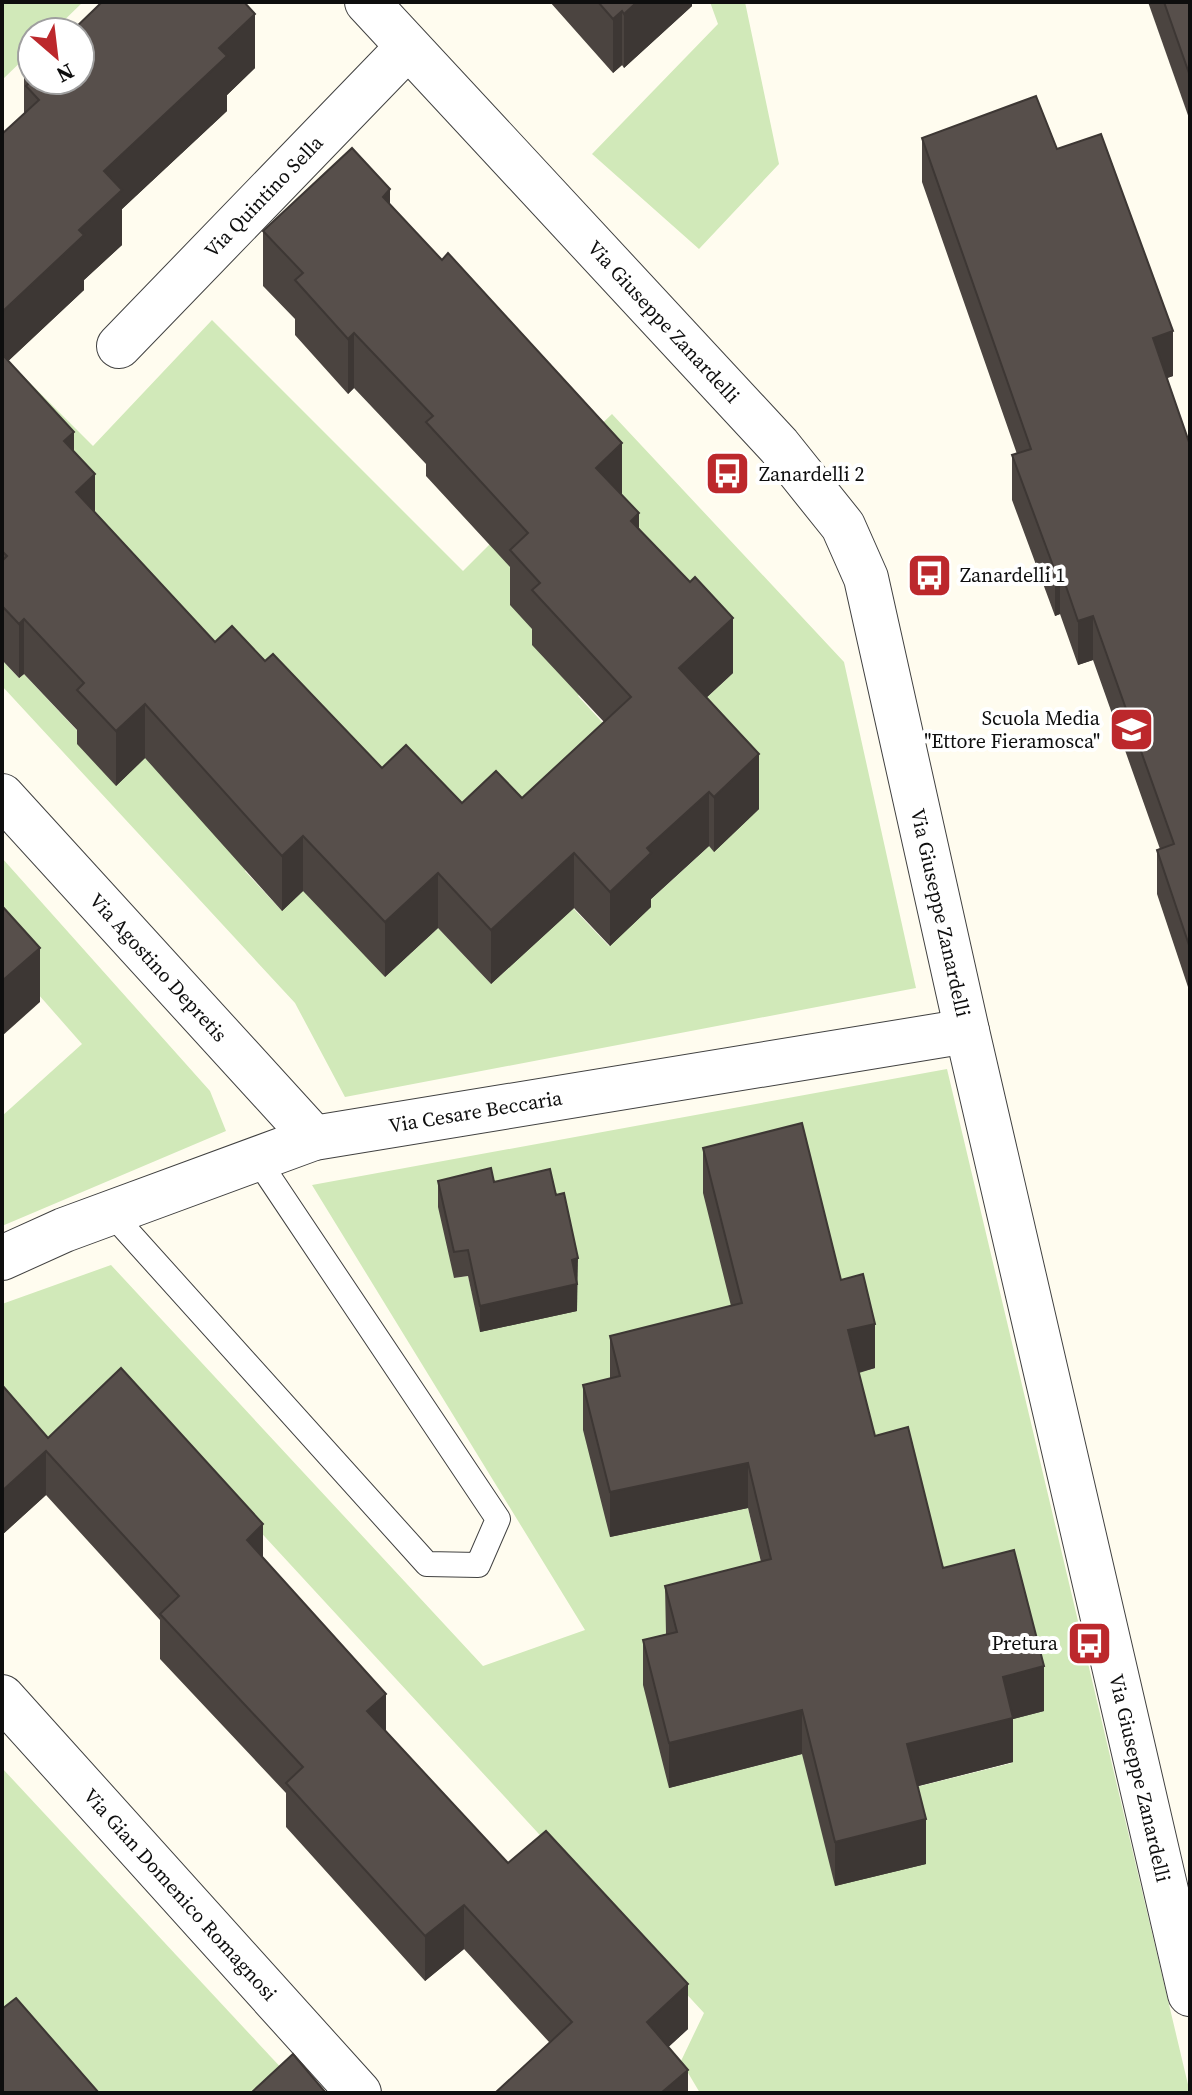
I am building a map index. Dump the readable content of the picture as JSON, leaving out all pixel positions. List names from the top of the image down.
{
  "streets": {
    "street": [
      "Via Quintino Sella",
      "Via Giuseppe Zanardelli",
      "Via Agostino Depretis",
      "Via Cesare Beccaria",
      "Via Gian Domenico Romagnosi"
    ]
  },
  "crossings": [
    ["Via Quintino Sella", "Via Giuseppe Zanardelli"],
    ["Via Giuseppe Zanardelli", "Via Cesare Beccaria"],
    ["Via Agostino Depretis", "Via Cesare Beccaria"]
  ],
  "places": {
    "bus stop": ["Zanardelli 2", "Zanardelli 1", "Pretura"],
    "school or university": ["Scuola Media \"Ettore Fieramosca\""]
  },
  "north": "bottom right"
}
